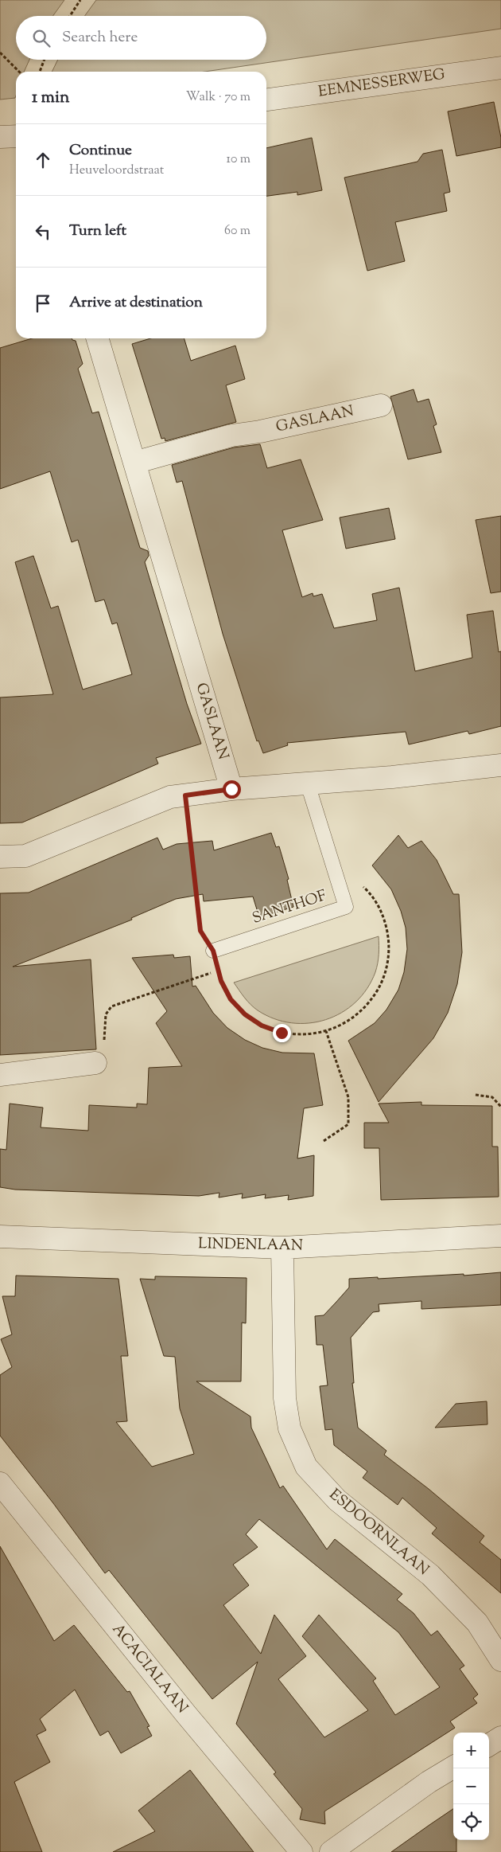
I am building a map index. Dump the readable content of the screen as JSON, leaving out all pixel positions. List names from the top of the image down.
{
  "streets": {
    "street": [
      "EEMNESSERWEG",
      "GASLAAN",
      "LINDENLAAN",
      "ESDOORNLAAN",
      "ACACIALAAN"
    ],
    "lane": ["SANTHOF"]
  },
  "crossings": [
    ["LINDENLAAN", "ESDOORNLAAN"]
  ],
  "page": {
    "search": "Search here",
    "heading": ["1 min", "Walk · 70 m"],
    "list": [
      ["Continue", "Heuveloordstraat", "10 m"],
      ["Turn left", "60 m"],
      "Arrive at destination"
    ],
    "map_buttons": ["+", "−"]
  }
}
